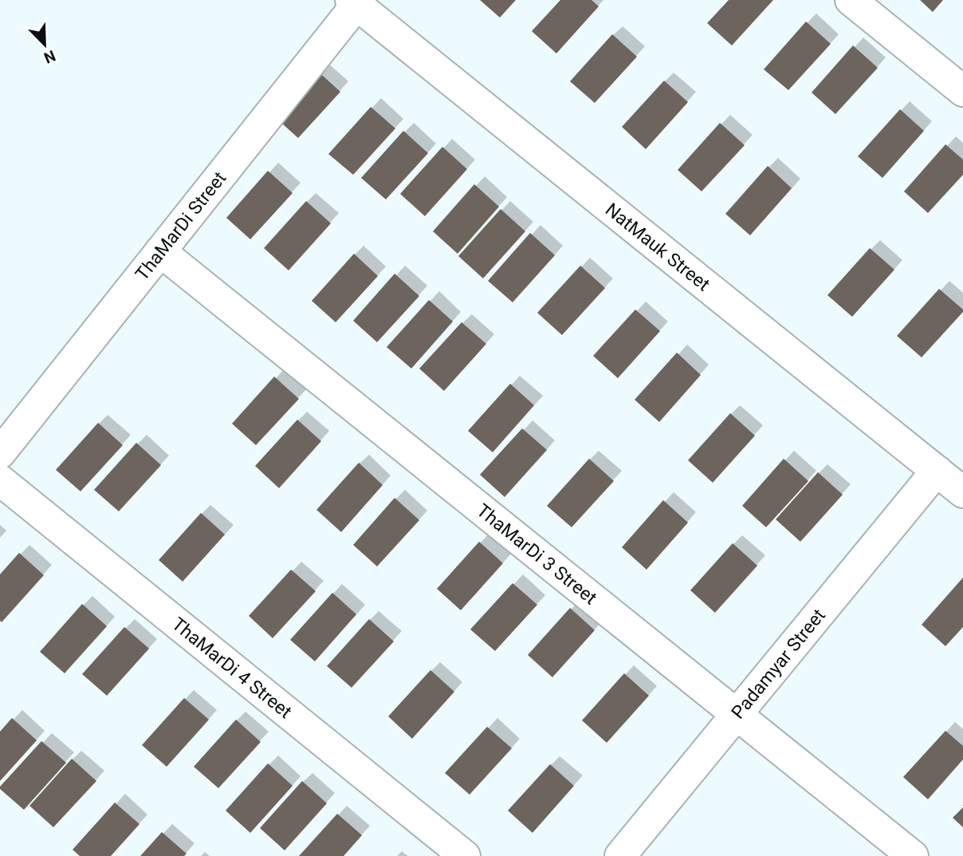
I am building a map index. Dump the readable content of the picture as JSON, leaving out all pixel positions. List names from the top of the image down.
{
  "streets": {
    "street": [
      "ThaMarDi Street",
      "NatMauk Street",
      "ThaMarDi 3 Street",
      "Padamyar Street",
      "ThaMarDi 4 Street"
    ]
  },
  "crossings": [
    ["ThaMarDi Street", "NatMauk Street"],
    ["ThaMarDi Street", "ThaMarDi 3 Street"],
    ["NatMauk Street", "Padamyar Street"],
    ["ThaMarDi 3 Street", "Padamyar Street"]
  ],
  "north": "bottom right"
}
